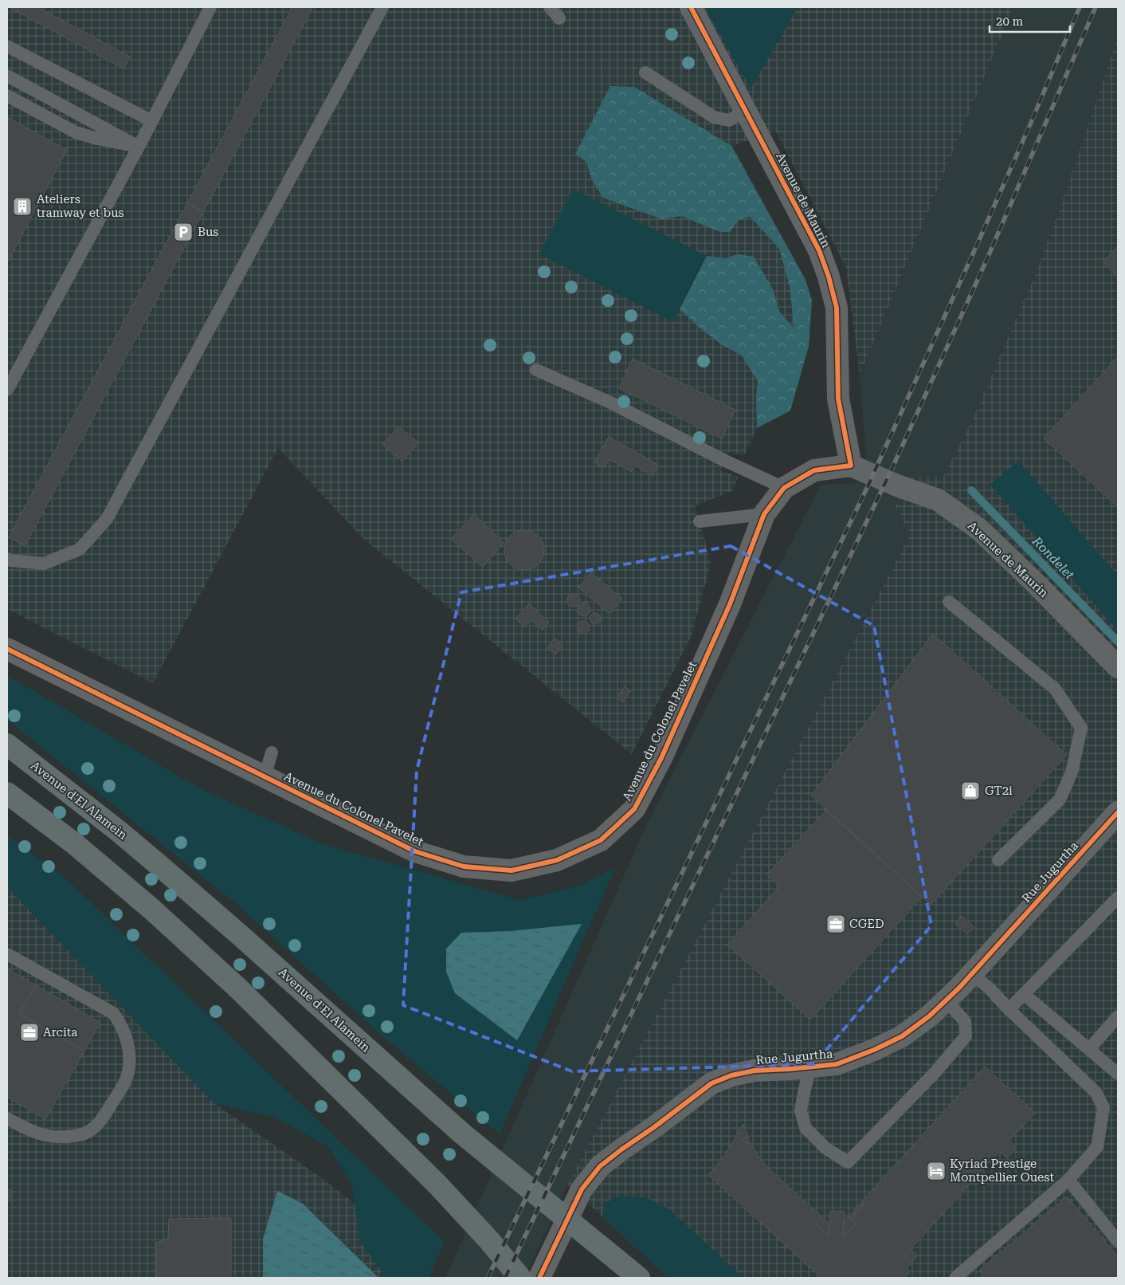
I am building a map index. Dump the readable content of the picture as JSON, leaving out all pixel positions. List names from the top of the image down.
{
  "streets": {
    "main road": ["Avenue d'El Alamein"],
    "street": ["Avenue de Maurin", "Avenue du Colonel Pavelet", "Rue Jugurtha"]
  },
  "crossings": [
    ["Avenue de Maurin", "Avenue du Colonel Pavelet"]
  ],
  "water": ["Rondelet"],
  "places": {
    "building": ["Ateliers tramway et bus"],
    "parking": ["Bus"],
    "shop": ["GT2i"],
    "office": ["CGED", "Arcita"],
    "hotel": ["Kyriad Prestige Montpellier Ouest"]
  },
  "scale_bar": "20 m"
}
